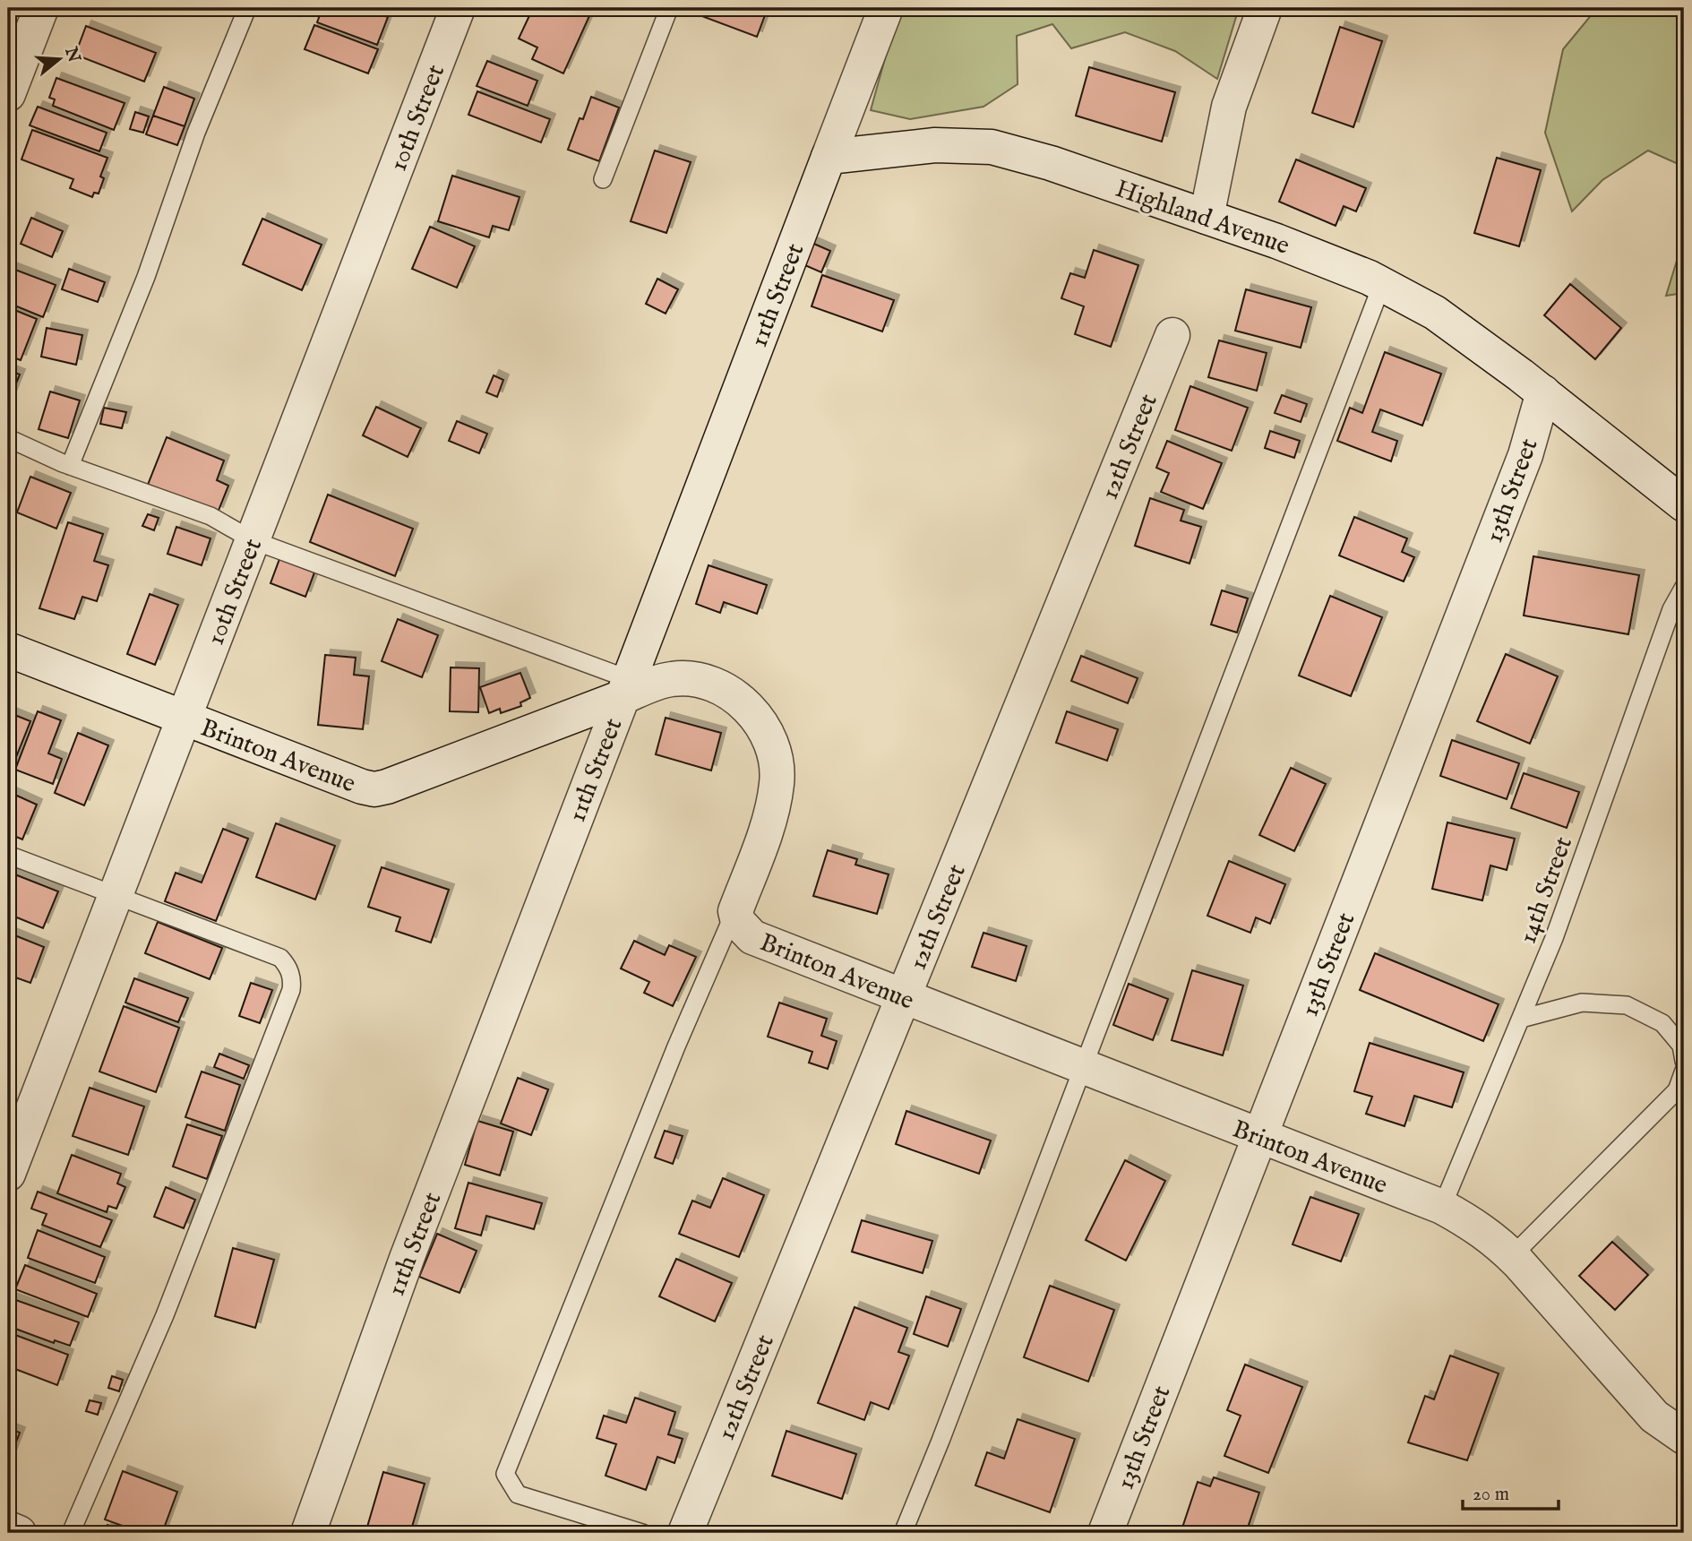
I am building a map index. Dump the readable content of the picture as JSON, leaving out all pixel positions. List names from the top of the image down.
{
  "streets": {
    "street": [
      "10th Street",
      "Highland Avenue",
      "11th Street",
      "12th Street",
      "13th Street",
      "Brinton Avenue"
    ],
    "lane": ["14th Street"]
  },
  "crossings": [
    ["10th Street", "Brinton Avenue"],
    ["Highland Avenue", "11th Street"],
    ["Highland Avenue", "13th Street"],
    ["11th Street", "Brinton Avenue"],
    ["12th Street", "Brinton Avenue"],
    ["13th Street", "Brinton Avenue"],
    ["Brinton Avenue", "14th Street"]
  ],
  "scale_bar": "20 m",
  "north": "right"
}
